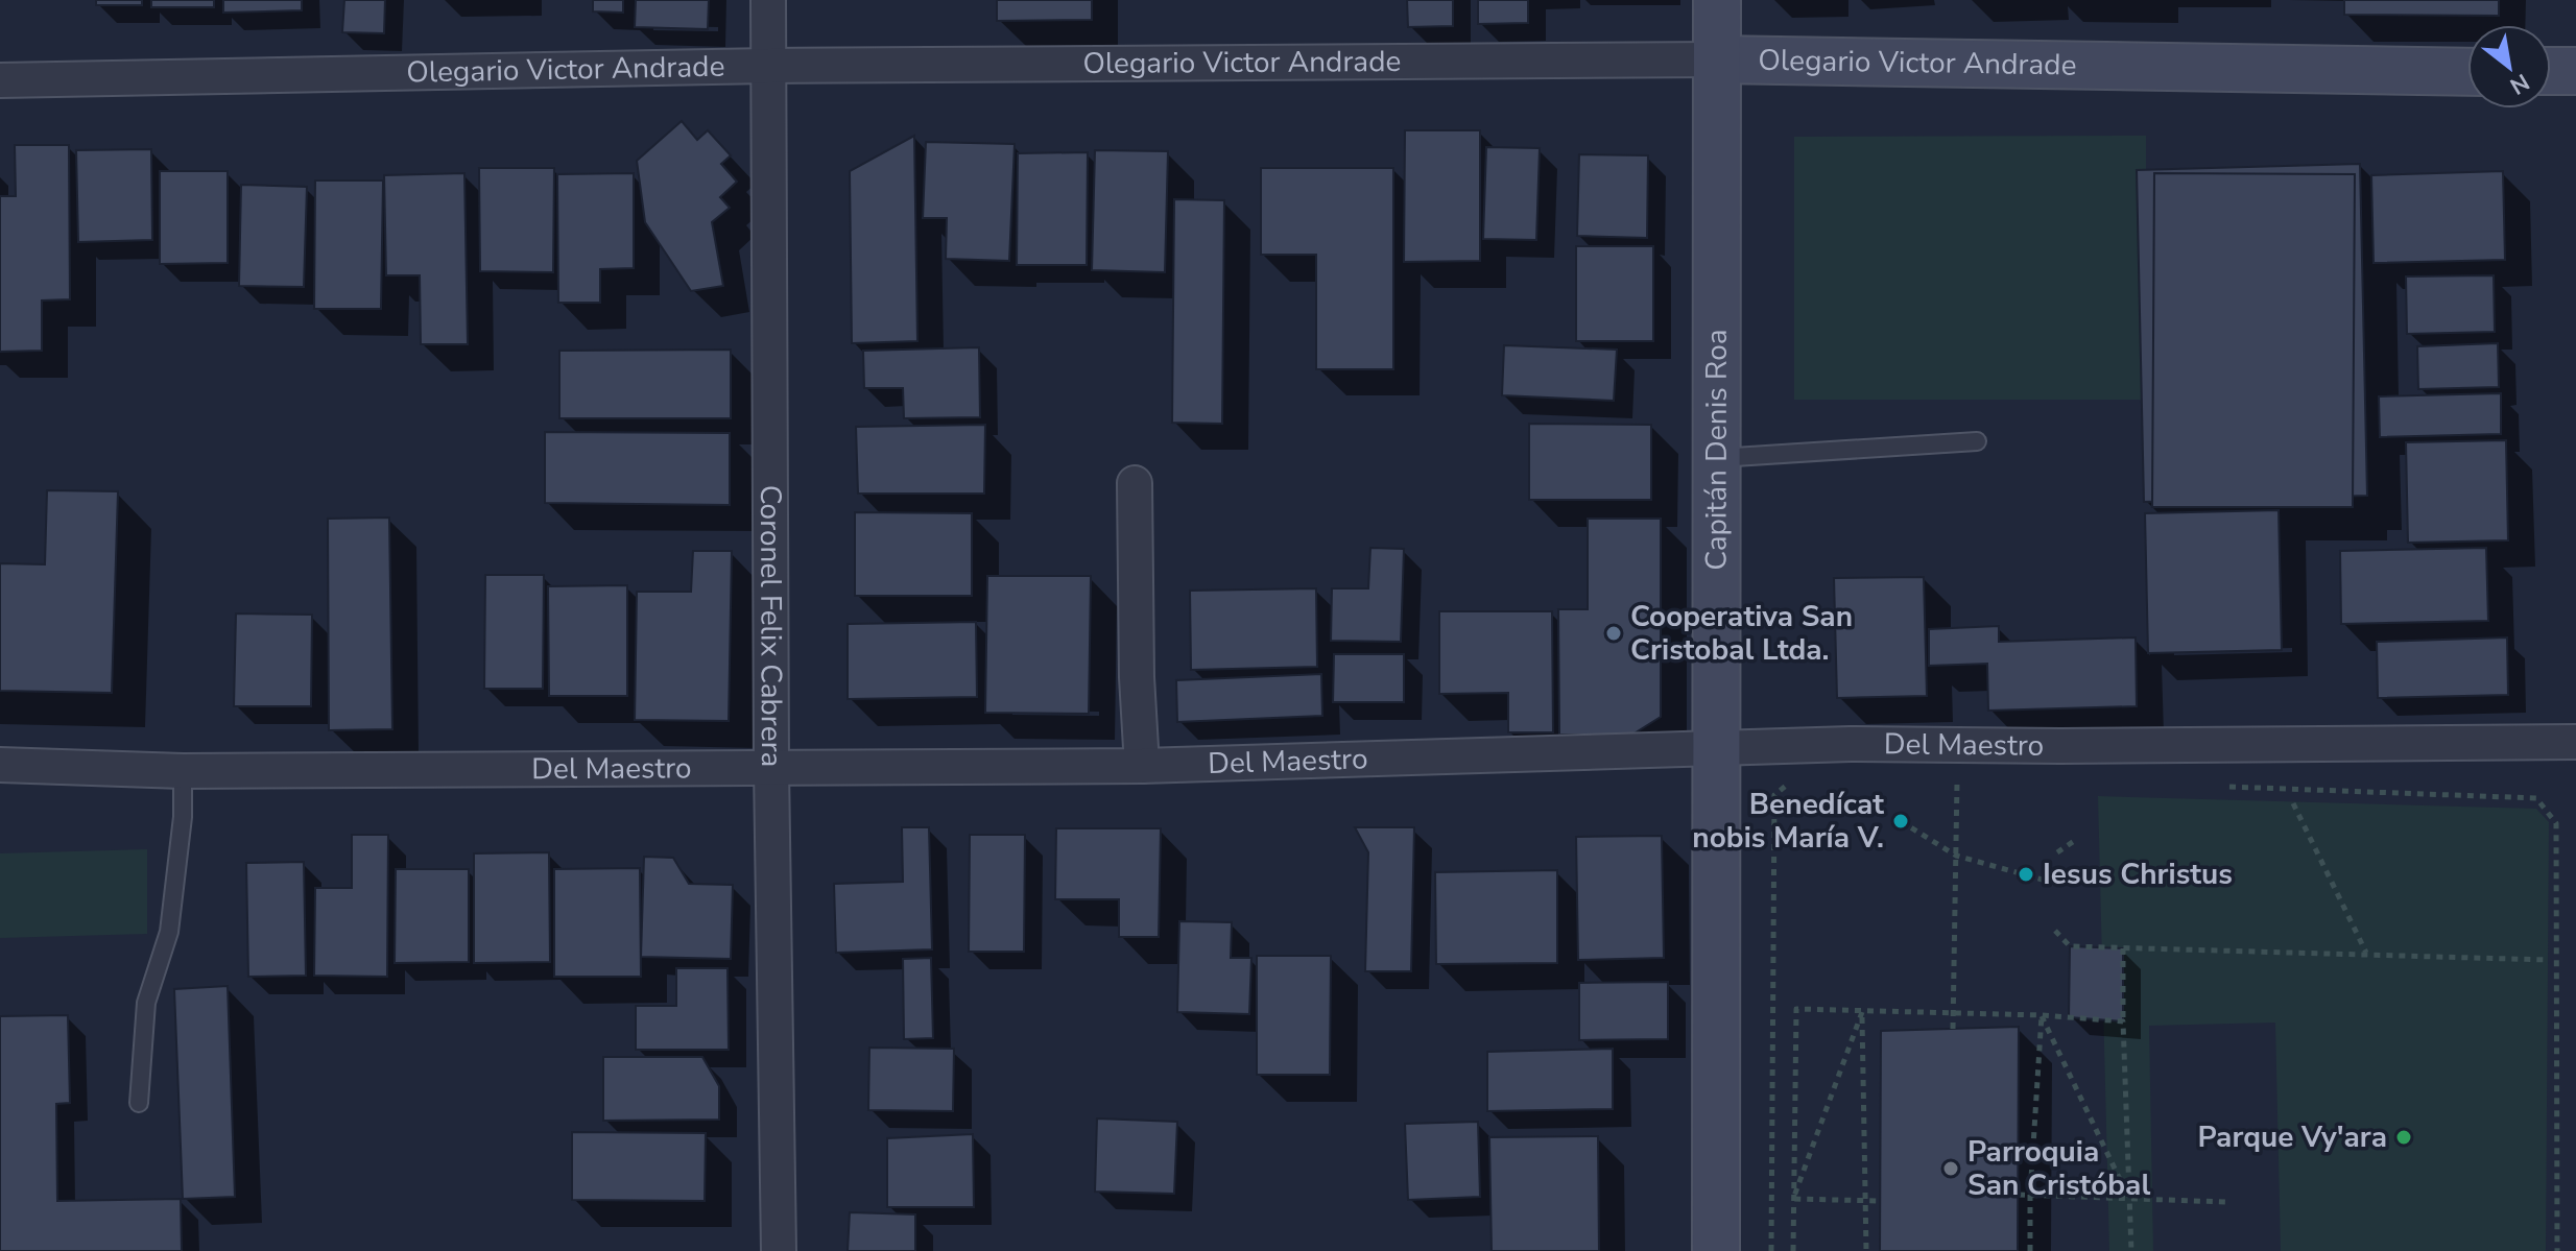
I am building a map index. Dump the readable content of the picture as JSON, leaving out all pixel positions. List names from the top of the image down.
{
  "streets": {
    "main road": ["Olegario Victor Andrade", "Capitán Denis Roa"],
    "street": ["Coronel Felix Cabrera", "Del Maestro"]
  },
  "crossings": [
    ["Olegario Victor Andrade", "Capitán Denis Roa"],
    ["Olegario Victor Andrade", "Coronel Felix Cabrera"],
    ["Capitán Denis Roa", "Del Maestro"],
    ["Coronel Felix Cabrera", "Del Maestro"]
  ],
  "places": [
    "Cooperativa San Cristobal Ltda.",
    "Benedícat nobis María V.",
    "Iesus Christus",
    "Parque Vy'ara",
    "Parroquia San Cristóbal"
  ],
  "north": "bottom right"
}
